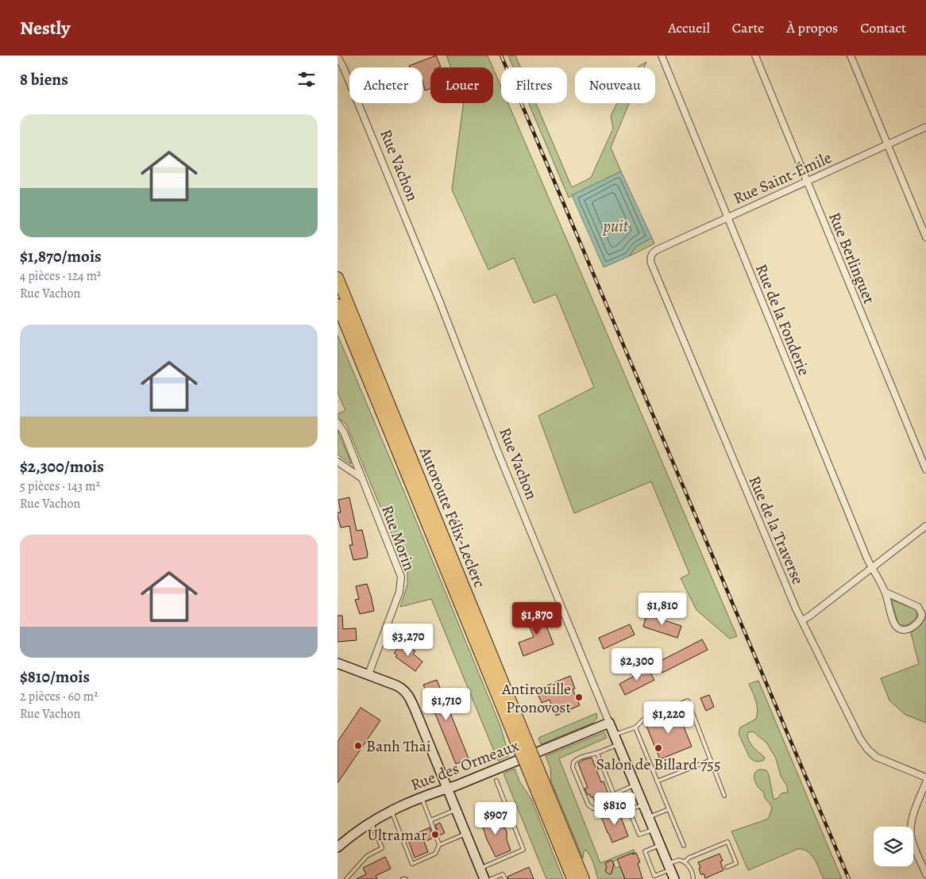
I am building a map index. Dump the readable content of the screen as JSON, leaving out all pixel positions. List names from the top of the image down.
{
  "streets": {
    "highway": ["Autoroute Félix-Leclerc"],
    "street": [
      "Rue Vachon",
      "Rue Saint-Émile",
      "Rue Berlinguet",
      "Rue de la Fonderie",
      "Rue de la Traverse",
      "Rue Morin",
      "Rue des Ormeaux"
    ]
  },
  "crossings": [
    ["Rue Vachon", "Rue des Ormeaux"],
    ["Rue Saint-Émile", "Rue Berlinguet"],
    ["Rue Saint-Émile", "Rue de la Fonderie"],
    ["Rue Saint-Émile", "Rue de la Traverse"]
  ],
  "water": ["puit"],
  "places": [
    "Antirouille Pronovost",
    "Banh Thai",
    "Salon de Billard 755",
    "Ultramar"
  ],
  "page": {
    "header": "Nestly",
    "nav": [
      "Accueil",
      "Carte",
      "À propos",
      "Contact"
    ],
    "heading": "8 biens",
    "chip": [
      "Acheter",
      "Louer",
      "Filtres",
      "Nouveau"
    ],
    "list": [
      {
        "name": "$1,870/mois",
        "note": "4 pièces · 124 m² · Rue Vachon"
      },
      {
        "name": "$2,300/mois",
        "note": "5 pièces · 143 m² · Rue Vachon"
      },
      {
        "name": "$810/mois",
        "note": "2 pièces · 60 m² · Rue Vachon"
      }
    ],
    "price": [
      "$1,810",
      "$1,870",
      "$3,270",
      "$2,300",
      "$1,710",
      "$1,220",
      "$810",
      "$907"
    ]
  }
}
